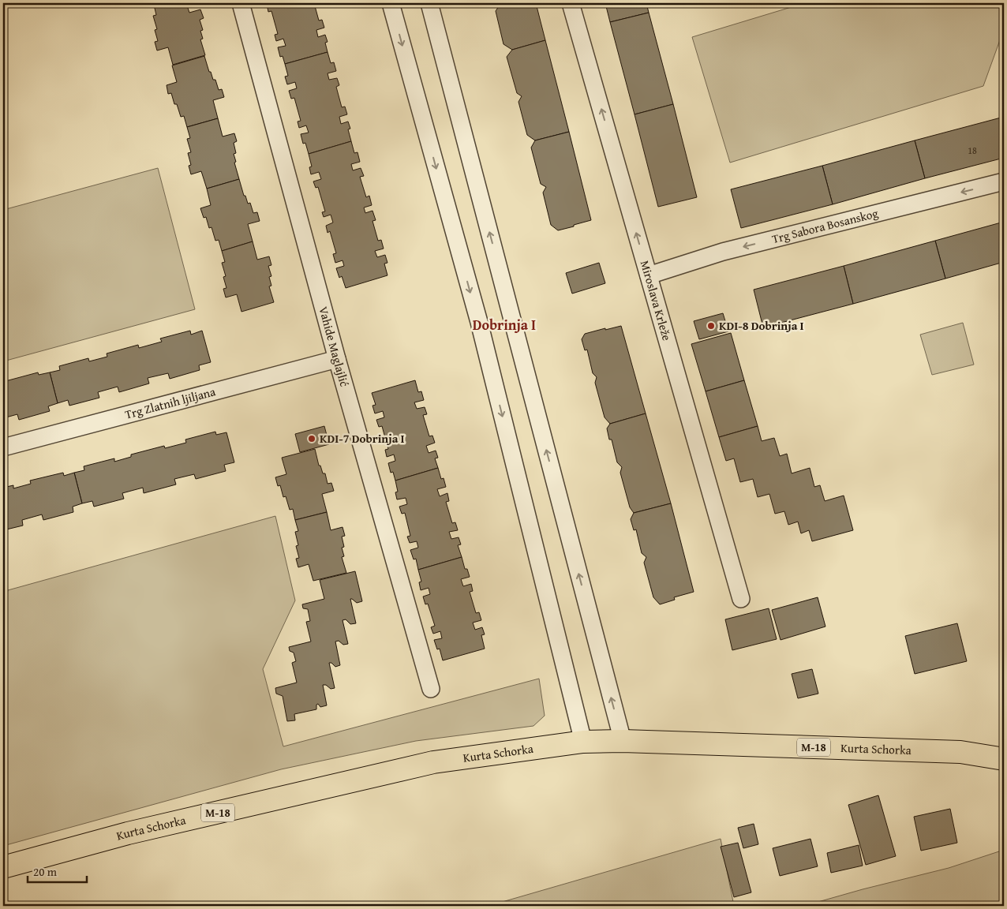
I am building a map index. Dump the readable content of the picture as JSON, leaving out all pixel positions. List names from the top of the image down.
{
  "streets": {
    "main road": ["M-18", "Kurta Schorka"],
    "street": [
      "Trg Sabora Bosanskog",
      "Miroslava Krleže",
      "Vahide Maglajlić",
      "Trg Zlatnih ljiljana"
    ]
  },
  "crossings": [
    ["Trg Sabora Bosanskog", "Miroslava Krleže"],
    ["Vahide Maglajlić", "Trg Zlatnih ljiljana"]
  ],
  "one_way": ["Trg Sabora Bosanskog"],
  "districts": ["Dobrinja I"],
  "places": ["KDI-8 Dobrinja I", "KDI-7 Dobrinja I"],
  "house_numbers": ["18"],
  "scale_bar": "20 m"
}
